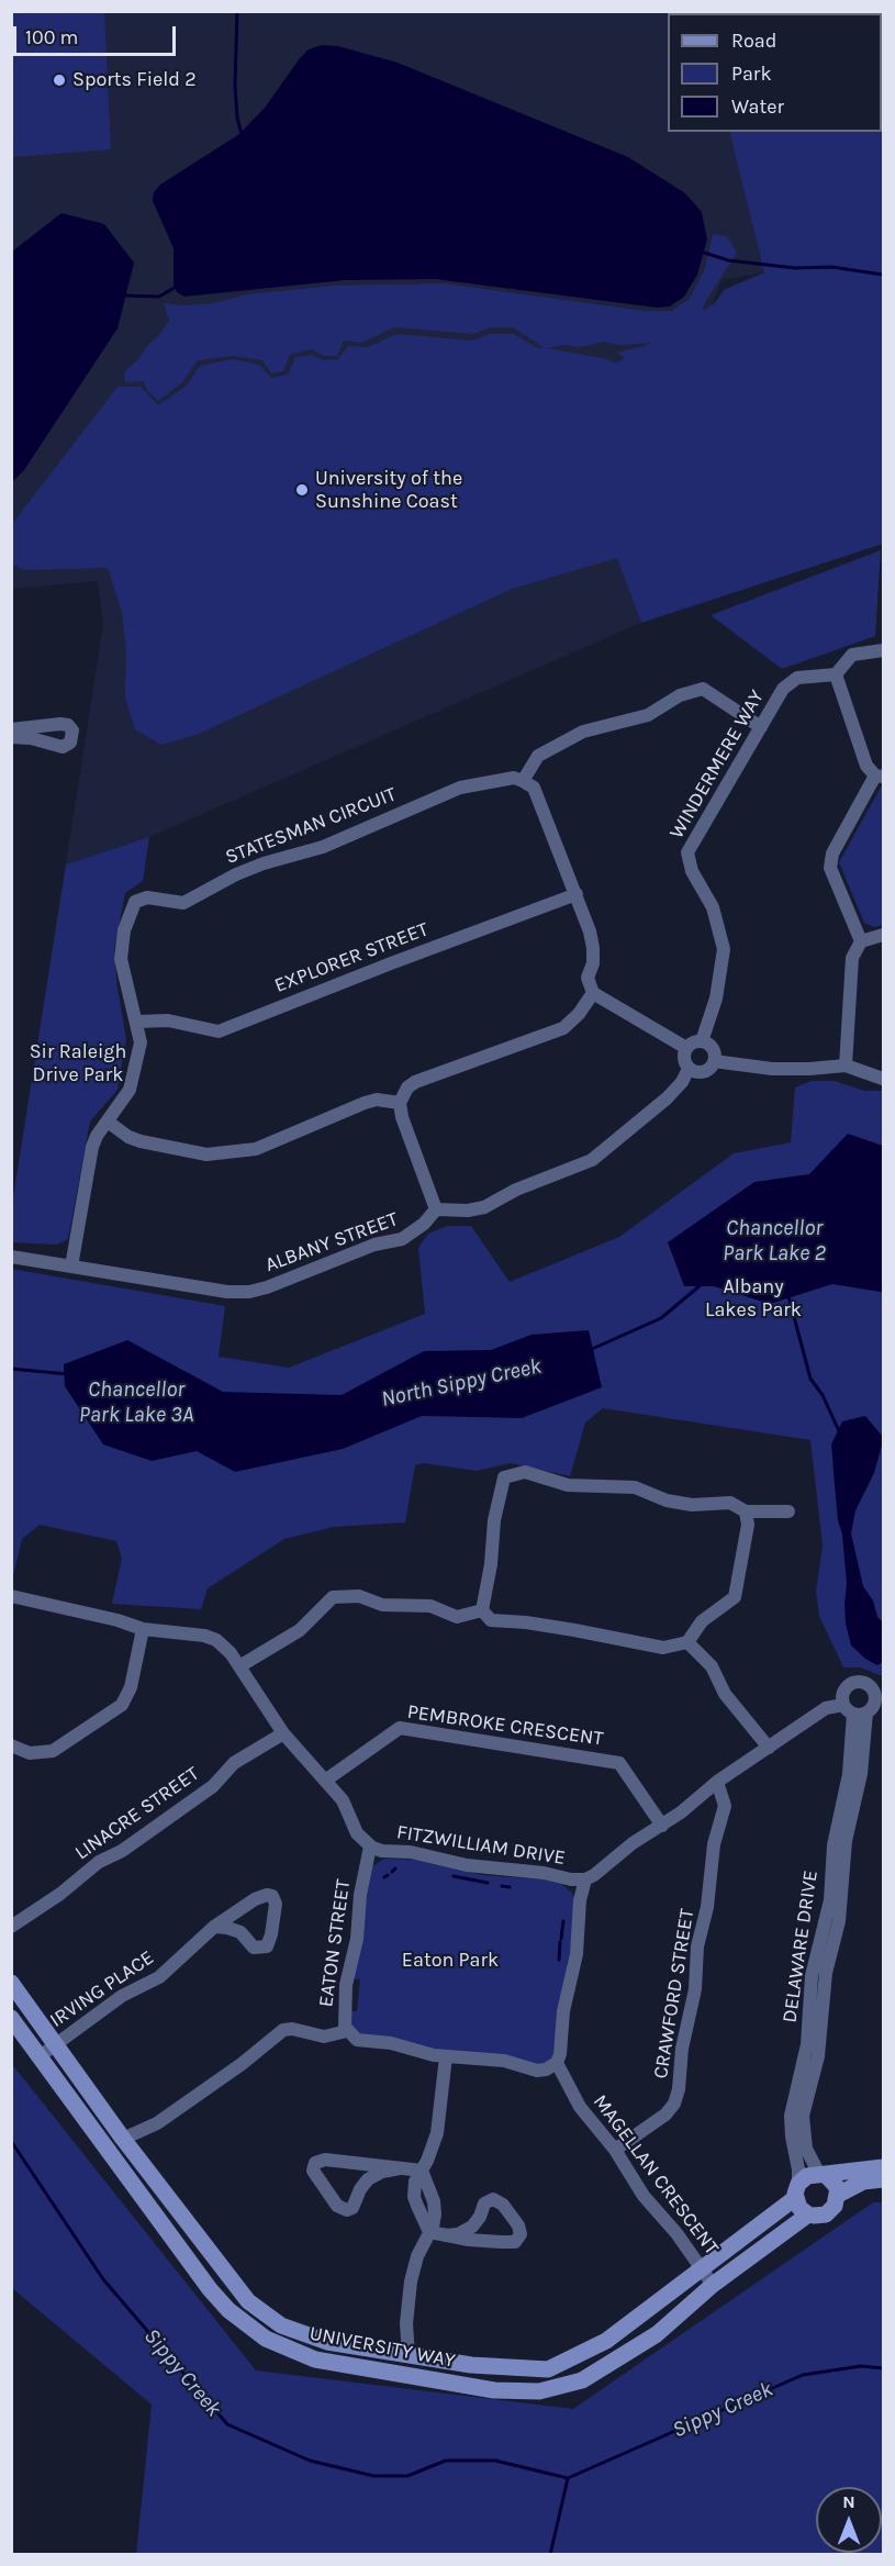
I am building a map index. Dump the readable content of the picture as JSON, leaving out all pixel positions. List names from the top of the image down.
{
  "streets": {
    "street": [
      "WINDERMERE WAY",
      "STATESMAN CIRCUIT",
      "EXPLORER STREET",
      "ALBANY STREET",
      "PEMBROKE CRESCENT",
      "LINACRE STREET",
      "FITZWILLIAM DRIVE",
      "EATON STREET",
      "DELAWARE DRIVE",
      "IRVING PLACE",
      "CRAWFORD STREET",
      "MAGELLAN CRESCENT",
      "UNIVERSITY WAY"
    ]
  },
  "crossings": [
    ["STATESMAN CIRCUIT", "EXPLORER STREET"],
    ["PEMBROKE CRESCENT", "FITZWILLIAM DRIVE"],
    ["LINACRE STREET", "FITZWILLIAM DRIVE"],
    ["FITZWILLIAM DRIVE", "EATON STREET"],
    ["FITZWILLIAM DRIVE", "DELAWARE DRIVE"],
    ["FITZWILLIAM DRIVE", "CRAWFORD STREET"],
    ["DELAWARE DRIVE", "UNIVERSITY WAY"],
    ["IRVING PLACE", "UNIVERSITY WAY"],
    ["CRAWFORD STREET", "MAGELLAN CRESCENT"],
    ["MAGELLAN CRESCENT", "UNIVERSITY WAY"]
  ],
  "water": [
    "Chancellor Park Lake 2",
    "North Sippy Creek",
    "Chancellor Park Lake 3A",
    "Sippy Creek"
  ],
  "parks": ["Sir Raleigh Drive Park", "Albany Lakes Park", "Eaton Park"],
  "places": ["Sports Field 2", "University of the Sunshine Coast"],
  "legend": ["Road", "Park", "Water"],
  "scale_bar": "100 m",
  "north": "top"
}
